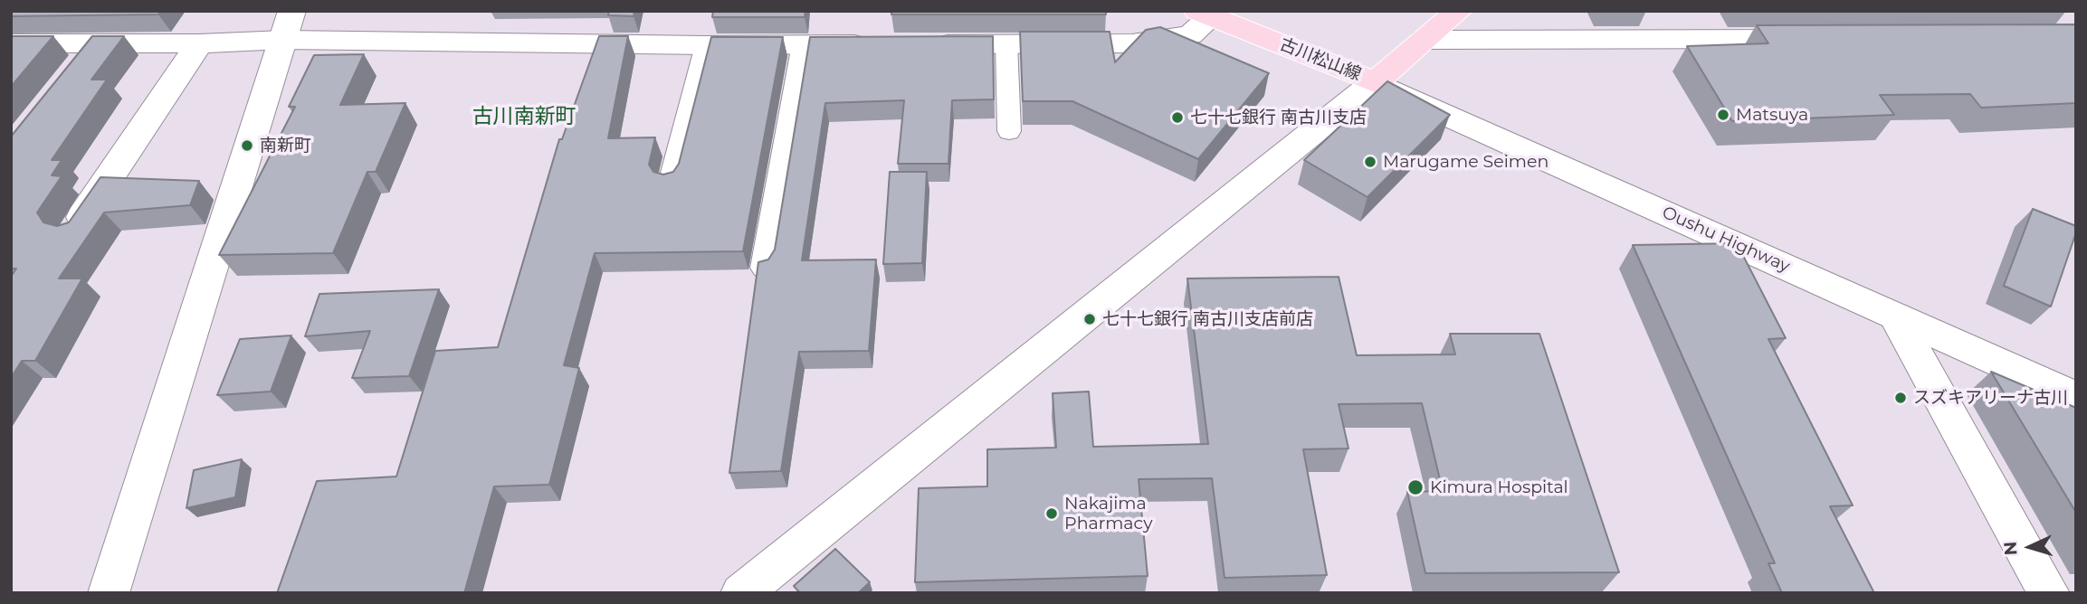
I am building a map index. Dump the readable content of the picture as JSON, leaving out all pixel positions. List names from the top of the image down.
{
  "streets": {
    "main road": ["古川松山線"],
    "street": ["Oushu Highway"]
  },
  "crossings": [
    ["古川松山線", "Oushu Highway"]
  ],
  "districts": ["古川南新町"],
  "places": [
    "Matsuya",
    "七十七銀行 南古川支店",
    "南新町",
    "Marugame Seimen",
    "七十七銀行 南古川支店前店",
    "スズキアリーナ古川",
    "Kimura Hospital",
    "Nakajima Pharmacy"
  ],
  "north": "left"
}
